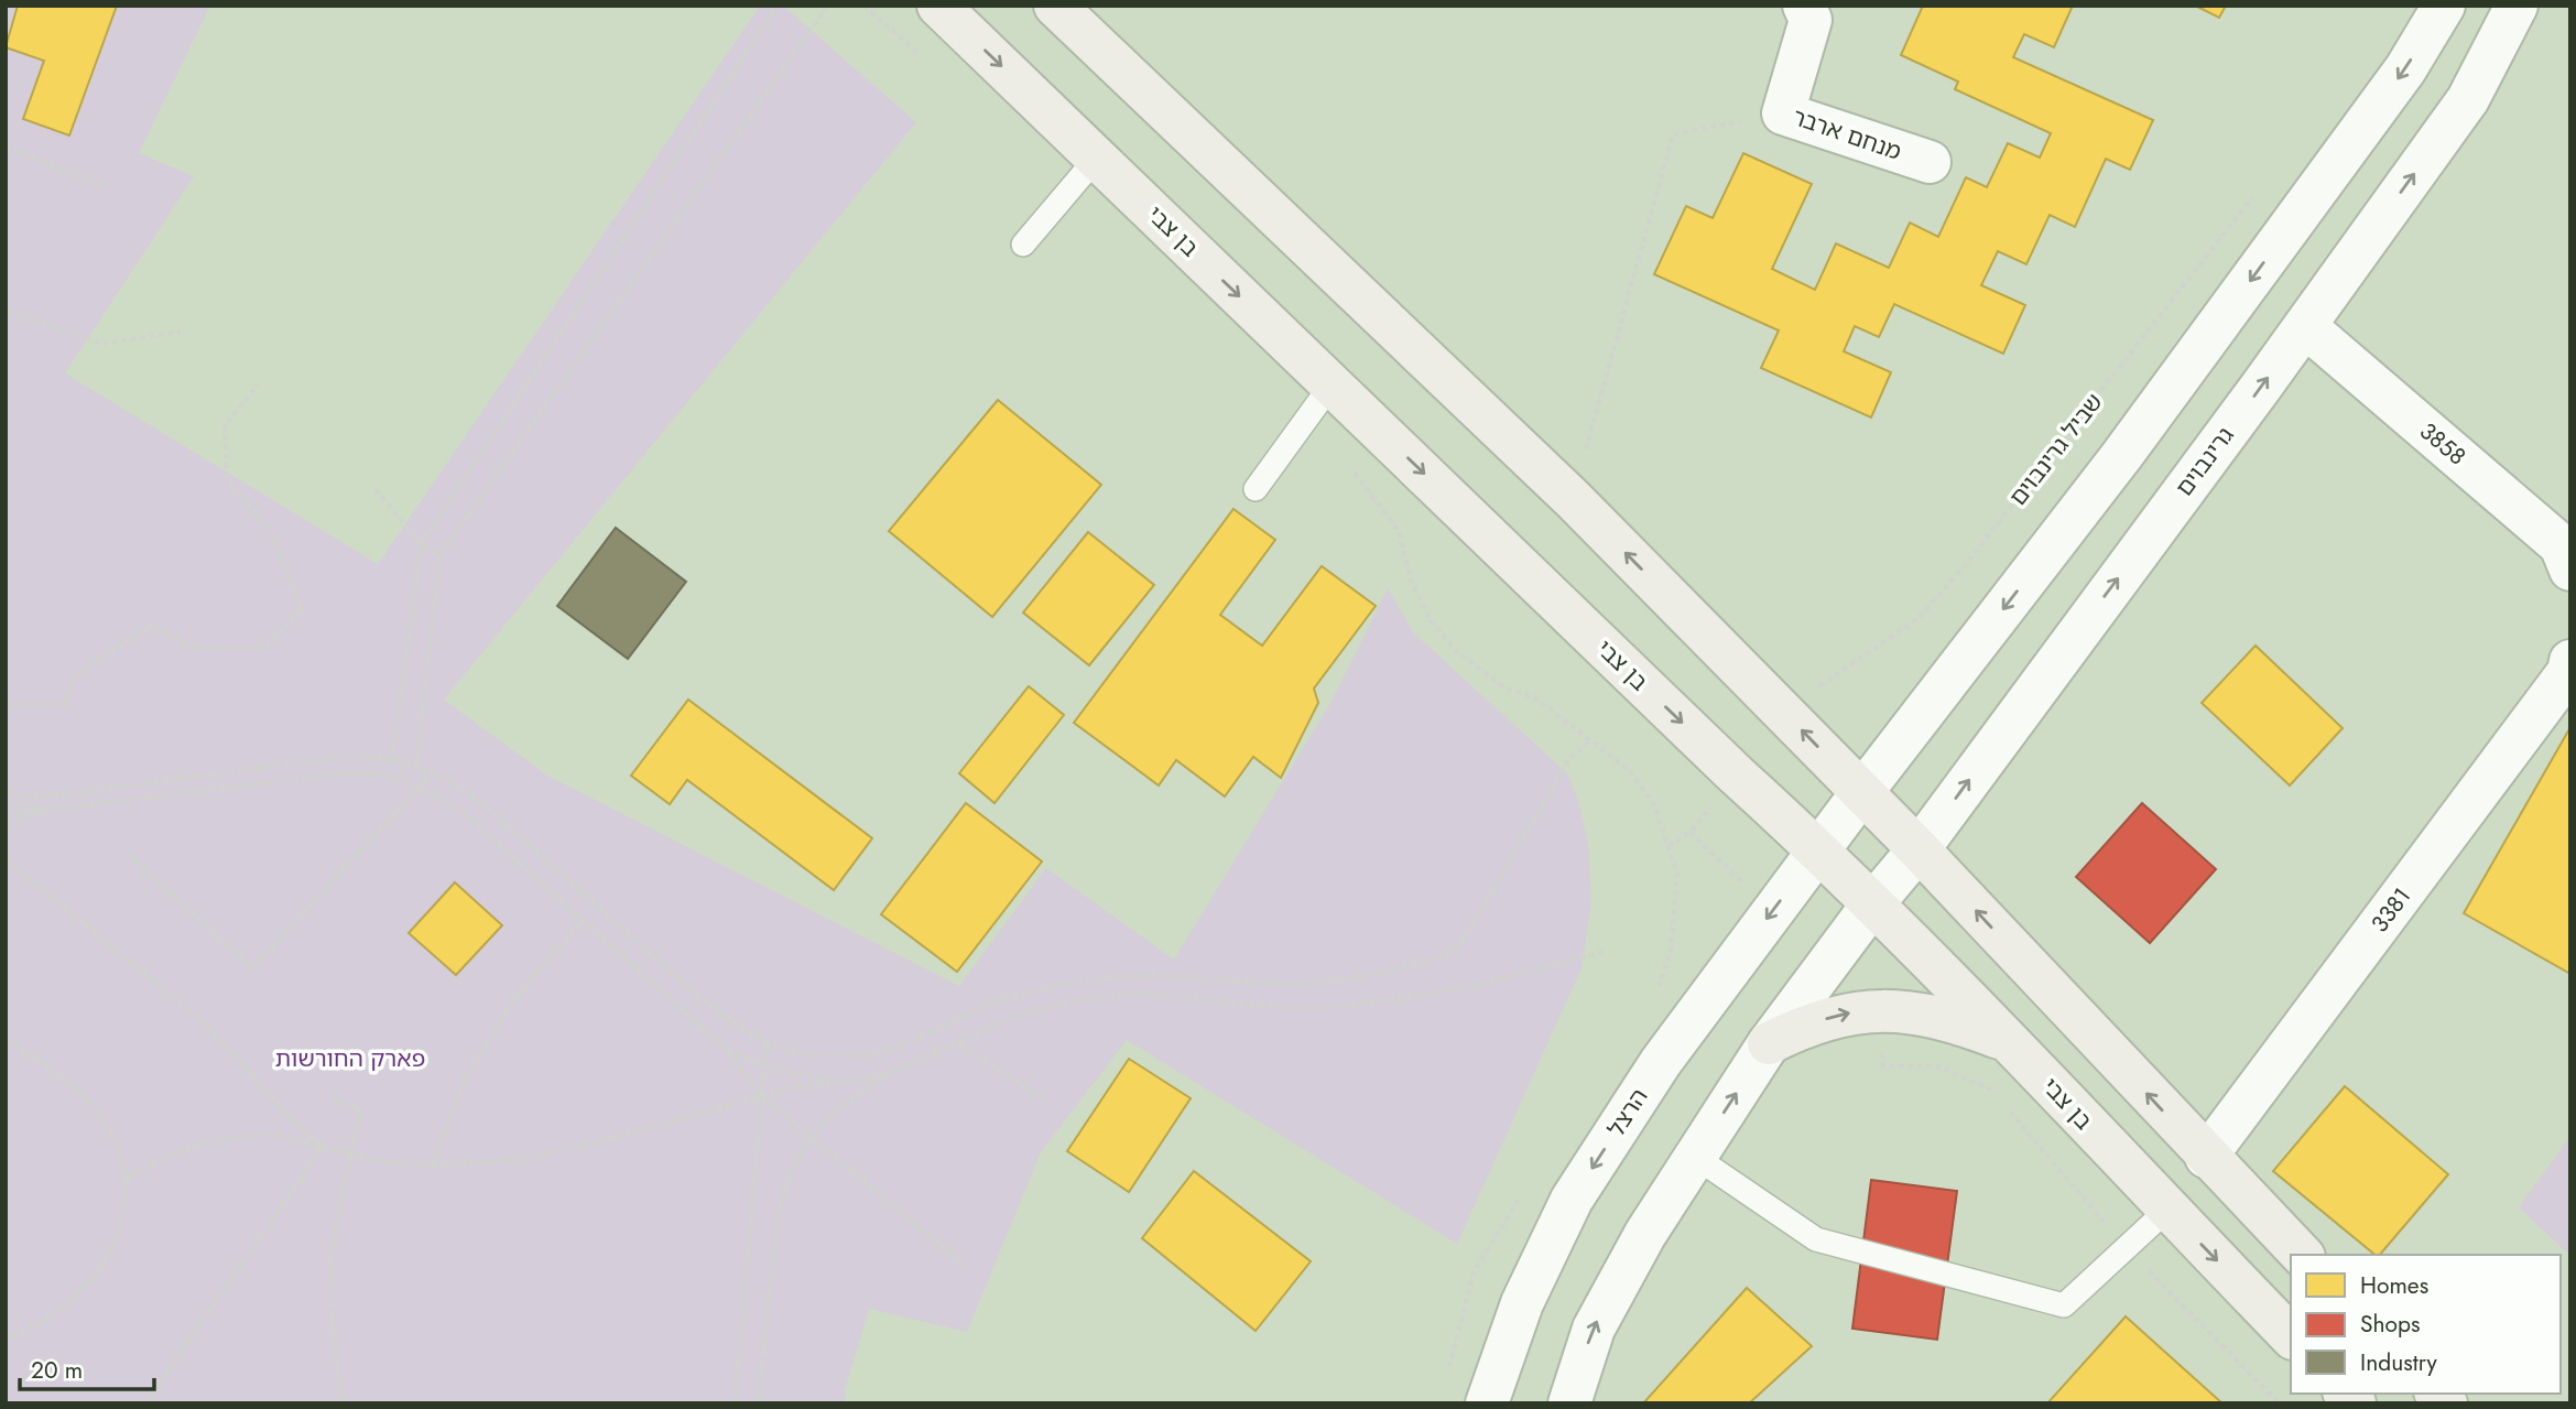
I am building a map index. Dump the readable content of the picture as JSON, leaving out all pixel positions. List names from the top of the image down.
{
  "streets": {
    "main road": ["בן צבי"],
    "street": [
      "מנחם ארבר",
      "3858",
      "גרינבוים",
      "3381",
      "הרצל"
    ],
    "path": ["שביל גרינבוים"]
  },
  "crossings": [
    ["בן צבי", "גרינבוים"],
    ["בן צבי", "הרצל"],
    ["3858", "גרינבוים"]
  ],
  "parks": ["פארק החורשות"],
  "legend": ["Homes", "Shops", "Industry"],
  "scale_bar": "20 m"
}
